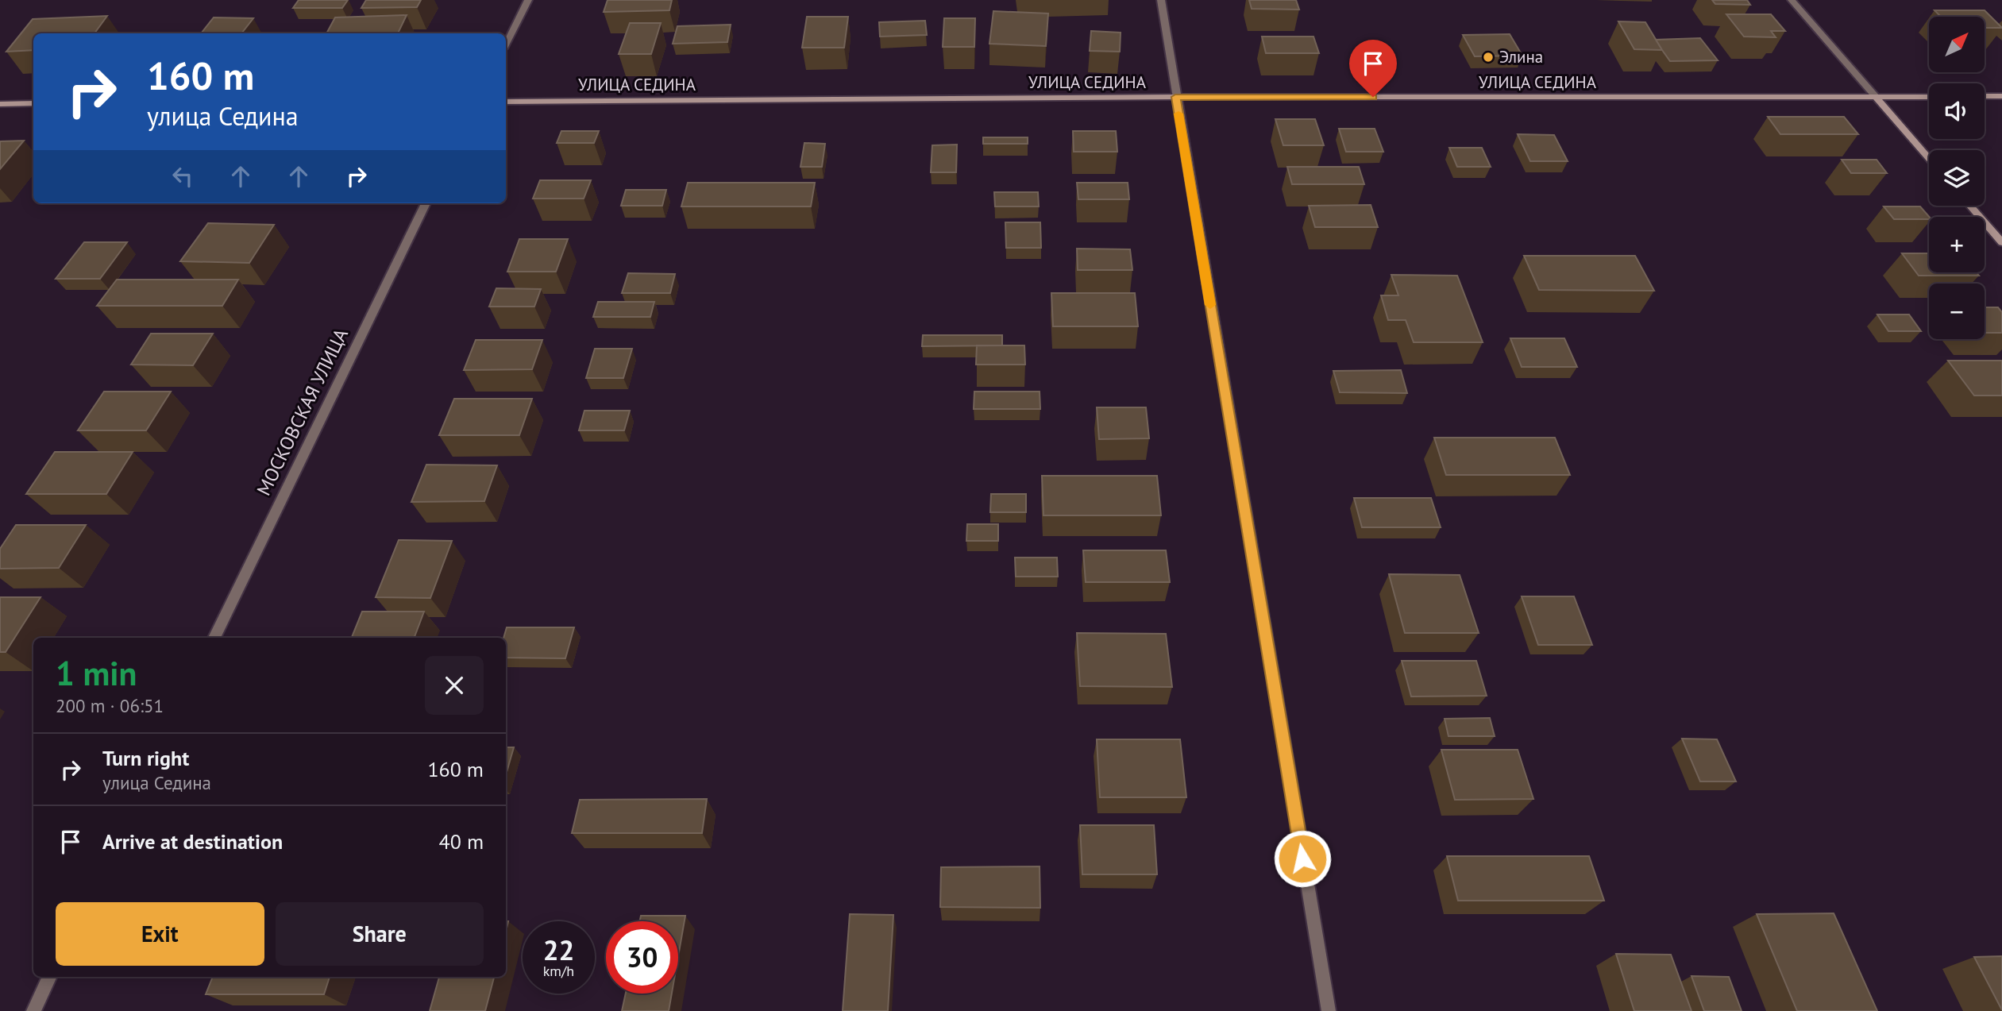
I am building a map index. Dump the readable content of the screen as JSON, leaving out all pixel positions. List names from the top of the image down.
{
  "streets": {
    "main road": ["УЛИЦА СЕДИНА"],
    "street": ["МОСКОВСКАЯ УЛИЦА"]
  },
  "places": ["Элина"],
  "north": "top right",
  "page": {
    "map_buttons": ["+", "−"],
    "turn": ["160 m", "улица Седина"],
    "heading": ["1 min", "200 m · 06:51"],
    "list": [
      {
        "name": "Turn right",
        "note": "улица Седина",
        "value": "160 m"
      },
      {
        "name": "Arrive at destination",
        "value": "40 m"
      }
    ],
    "buttons": ["Exit", "Share"],
    "speed": "22 km/h",
    "limit": "30"
  }
}
